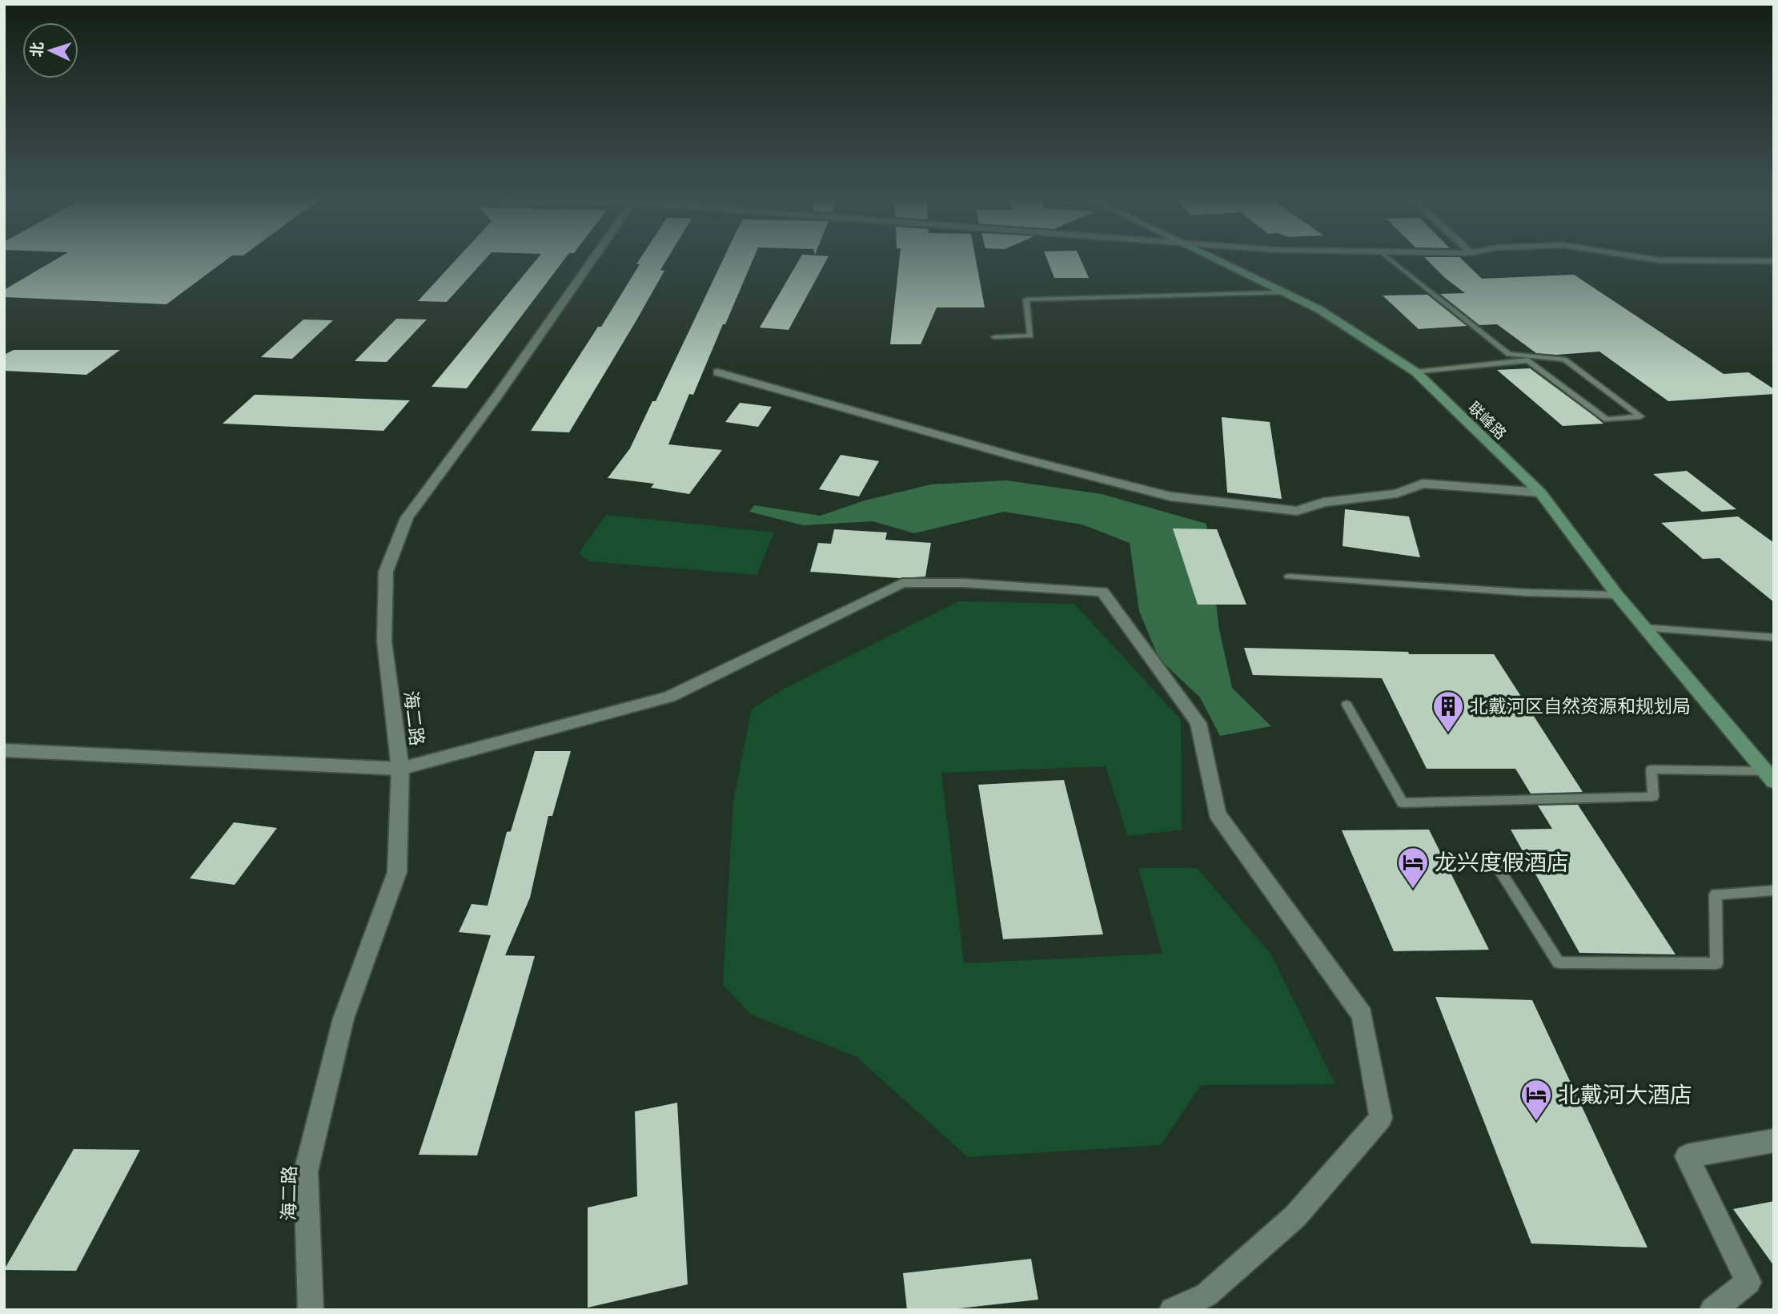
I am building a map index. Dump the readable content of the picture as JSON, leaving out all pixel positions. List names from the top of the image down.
{
  "streets": {
    "main road": ["联峰路"],
    "street": ["海二路"]
  },
  "places": {
    "building": ["北戴河区自然资源和规划局"],
    "hotel": ["龙兴度假酒店", "北戴河大酒店"]
  },
  "north": "left"
}
